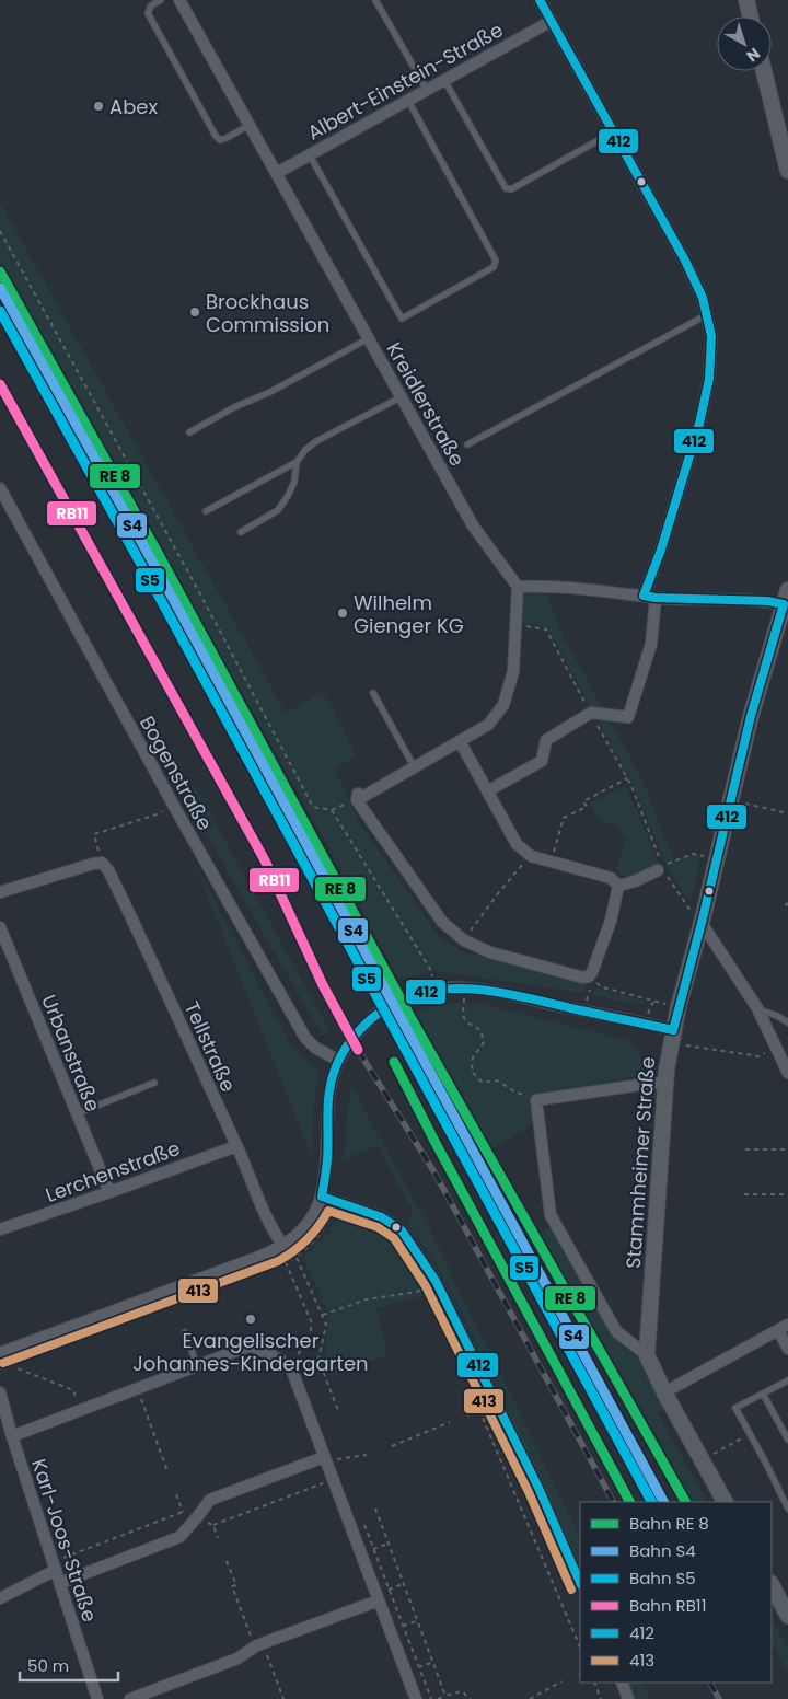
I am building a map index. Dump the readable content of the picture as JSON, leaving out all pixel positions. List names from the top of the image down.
{
  "streets": {
    "main road": ["Stammheimer Straße"],
    "street": [
      "Albert-Einstein-Straße",
      "Kreidlerstraße",
      "Bogenstraße",
      "Tellstraße",
      "Urbanstraße",
      "Lerchenstraße",
      "Karl-Joos-Straße"
    ]
  },
  "crossings": [
    ["Albert-Einstein-Straße", "Kreidlerstraße"],
    ["Tellstraße", "Lerchenstraße"],
    ["Urbanstraße", "Lerchenstraße"]
  ],
  "places": [
    "Abex",
    "Brockhaus Commission",
    "Wilhelm Gienger KG",
    "Evangelischer Johannes-Kindergarten"
  ],
  "lines": [
    "transit line 412",
    "rail line S4",
    "rail line S5",
    "rail line RB11",
    "transit line 413"
  ],
  "legend": [
    "Bahn RE 8",
    "Bahn S4",
    "Bahn S5",
    "Bahn RB11",
    "412",
    "413"
  ],
  "scale_bar": "50 m",
  "north": "bottom right"
}
